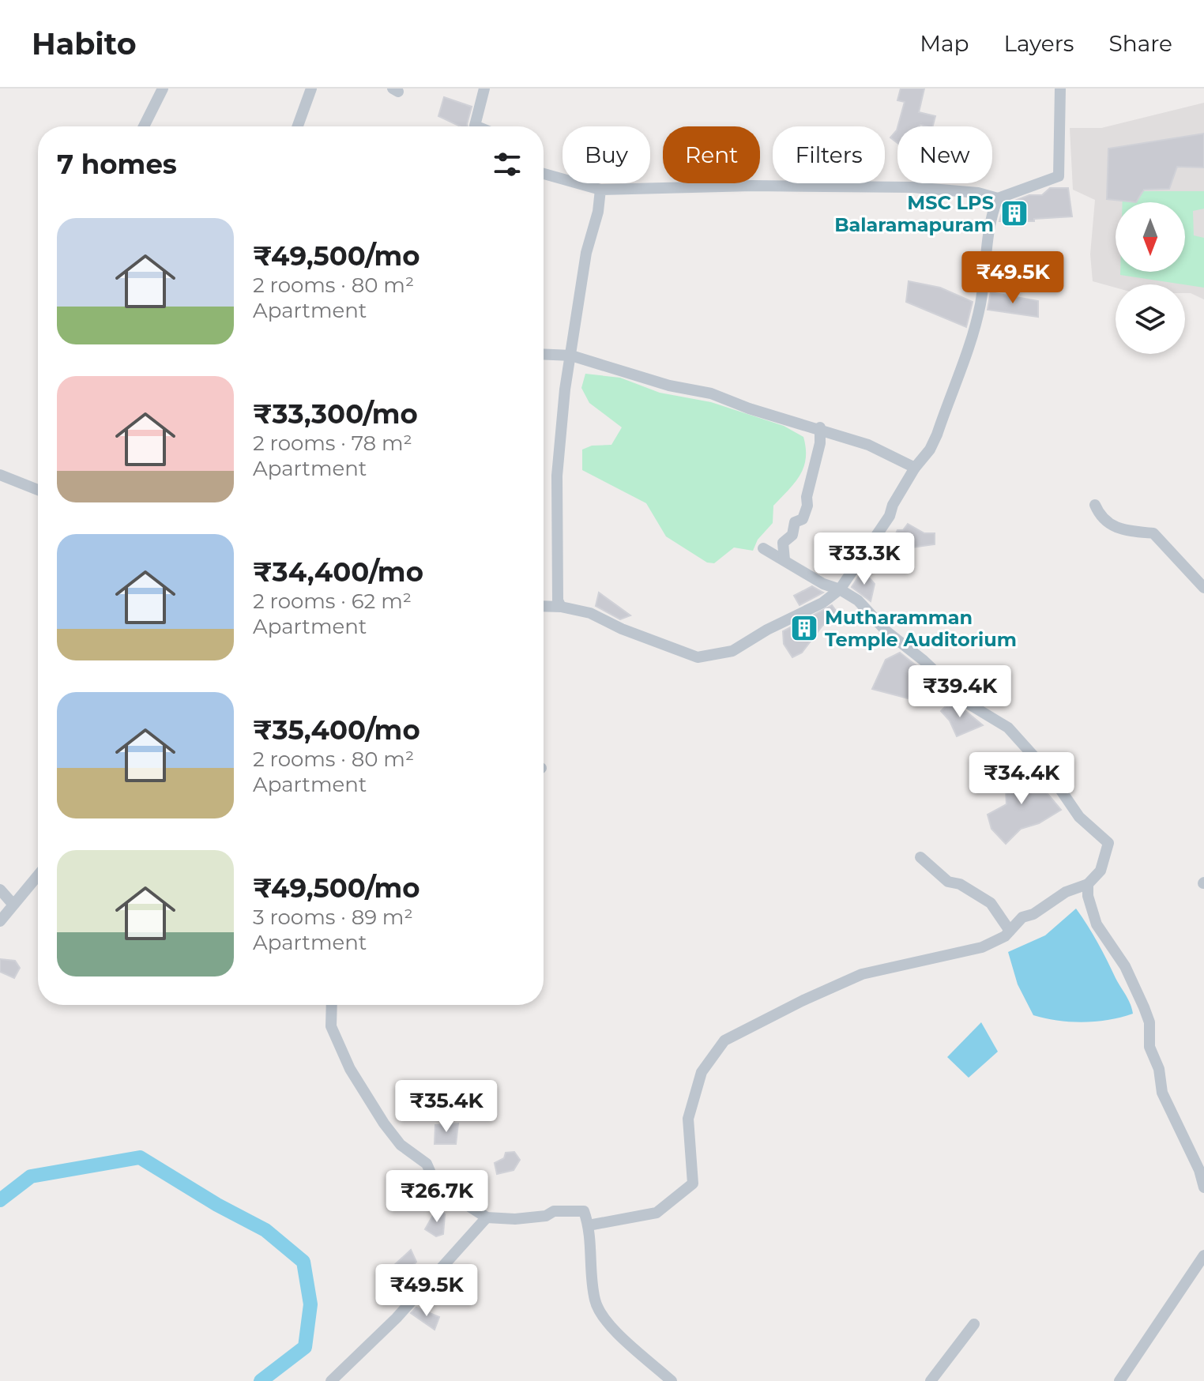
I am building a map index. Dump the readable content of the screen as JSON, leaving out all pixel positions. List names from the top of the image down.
{
  "places": {
    "building": ["MSC LPS Balaramapuram", "Mutharamman Temple Auditorium"]
  },
  "north": "bottom",
  "page": {
    "header": "Habito",
    "nav": ["Map", "Layers", "Share"],
    "chip": [
      "Buy",
      "Rent",
      "Filters",
      "New"
    ],
    "heading": "7 homes",
    "list": [
      {
        "name": "₹49,500/mo",
        "note": "2 rooms · 80 m² · Apartment"
      },
      {
        "name": "₹33,300/mo",
        "note": "2 rooms · 78 m² · Apartment"
      },
      {
        "name": "₹34,400/mo",
        "note": "2 rooms · 62 m² · Apartment"
      },
      {
        "name": "₹35,400/mo",
        "note": "2 rooms · 80 m² · Apartment"
      },
      {
        "name": "₹49,500/mo",
        "note": "3 rooms · 89 m² · Apartment"
      }
    ],
    "price": [
      "₹49.5K",
      "₹33.3K",
      "₹39.4K",
      "₹34.4K",
      "₹35.4K",
      "₹26.7K",
      "₹49.5K"
    ]
  }
}
